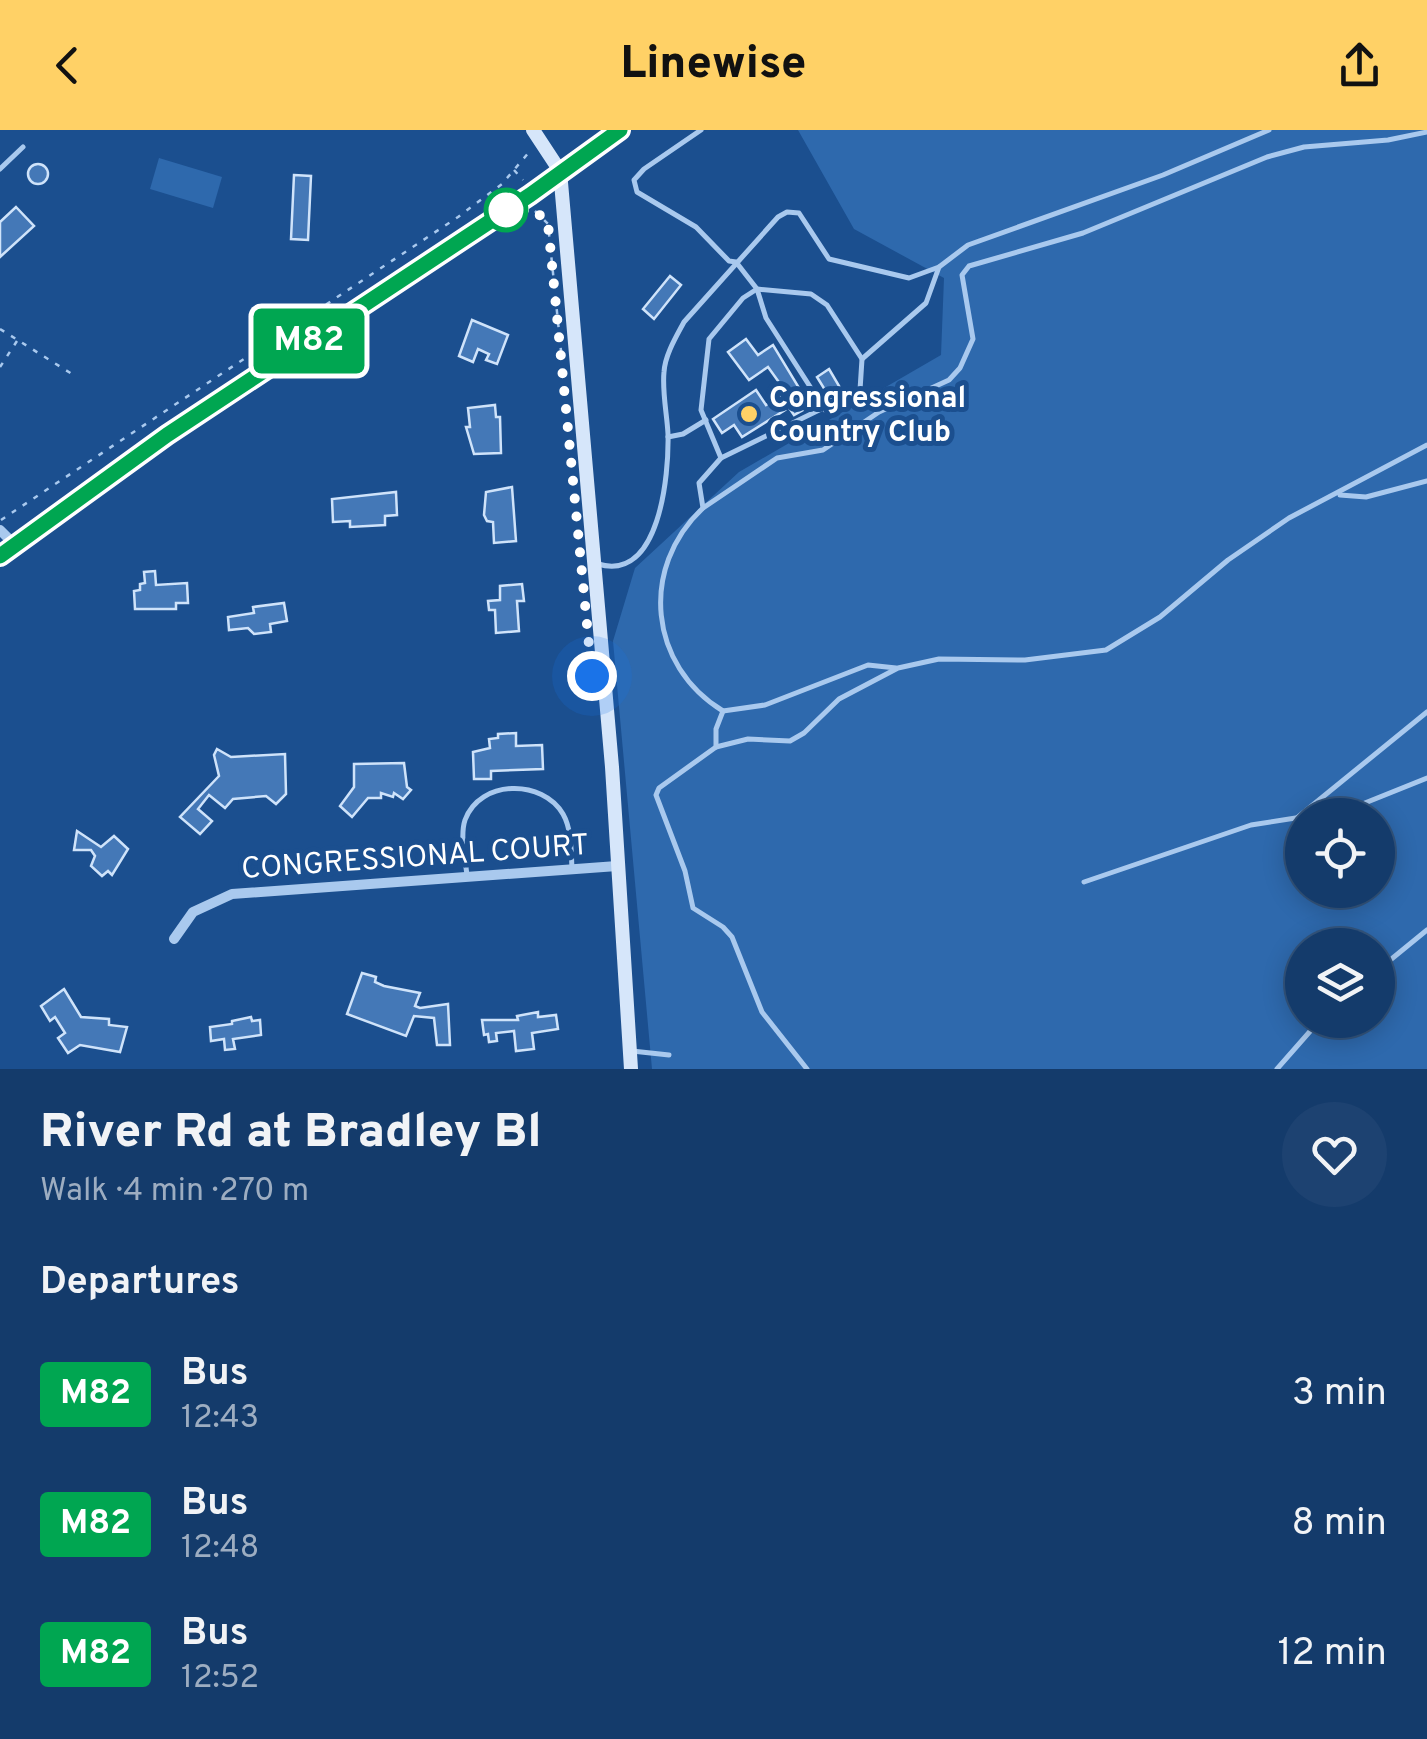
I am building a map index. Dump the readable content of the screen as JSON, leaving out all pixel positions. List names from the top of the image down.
{
  "streets": {
    "street": ["CONGRESSIONAL COURT"]
  },
  "places": ["Congressional Country Club"],
  "lines": ["bus line M82"],
  "page": {
    "header": "Linewise",
    "on_map": "M82",
    "heading": [
      ["River Rd at Bradley Bl", "Walk · 4 min · 270 m"],
      "Departures"
    ],
    "list": [
      {
        "mark": "M82",
        "name": "Bus",
        "note": "12:43",
        "value": "3 min"
      },
      {
        "mark": "M82",
        "name": "Bus",
        "note": "12:48",
        "value": "8 min"
      },
      {
        "mark": "M82",
        "name": "Bus",
        "note": "12:52",
        "value": "12 min"
      }
    ]
  }
}
